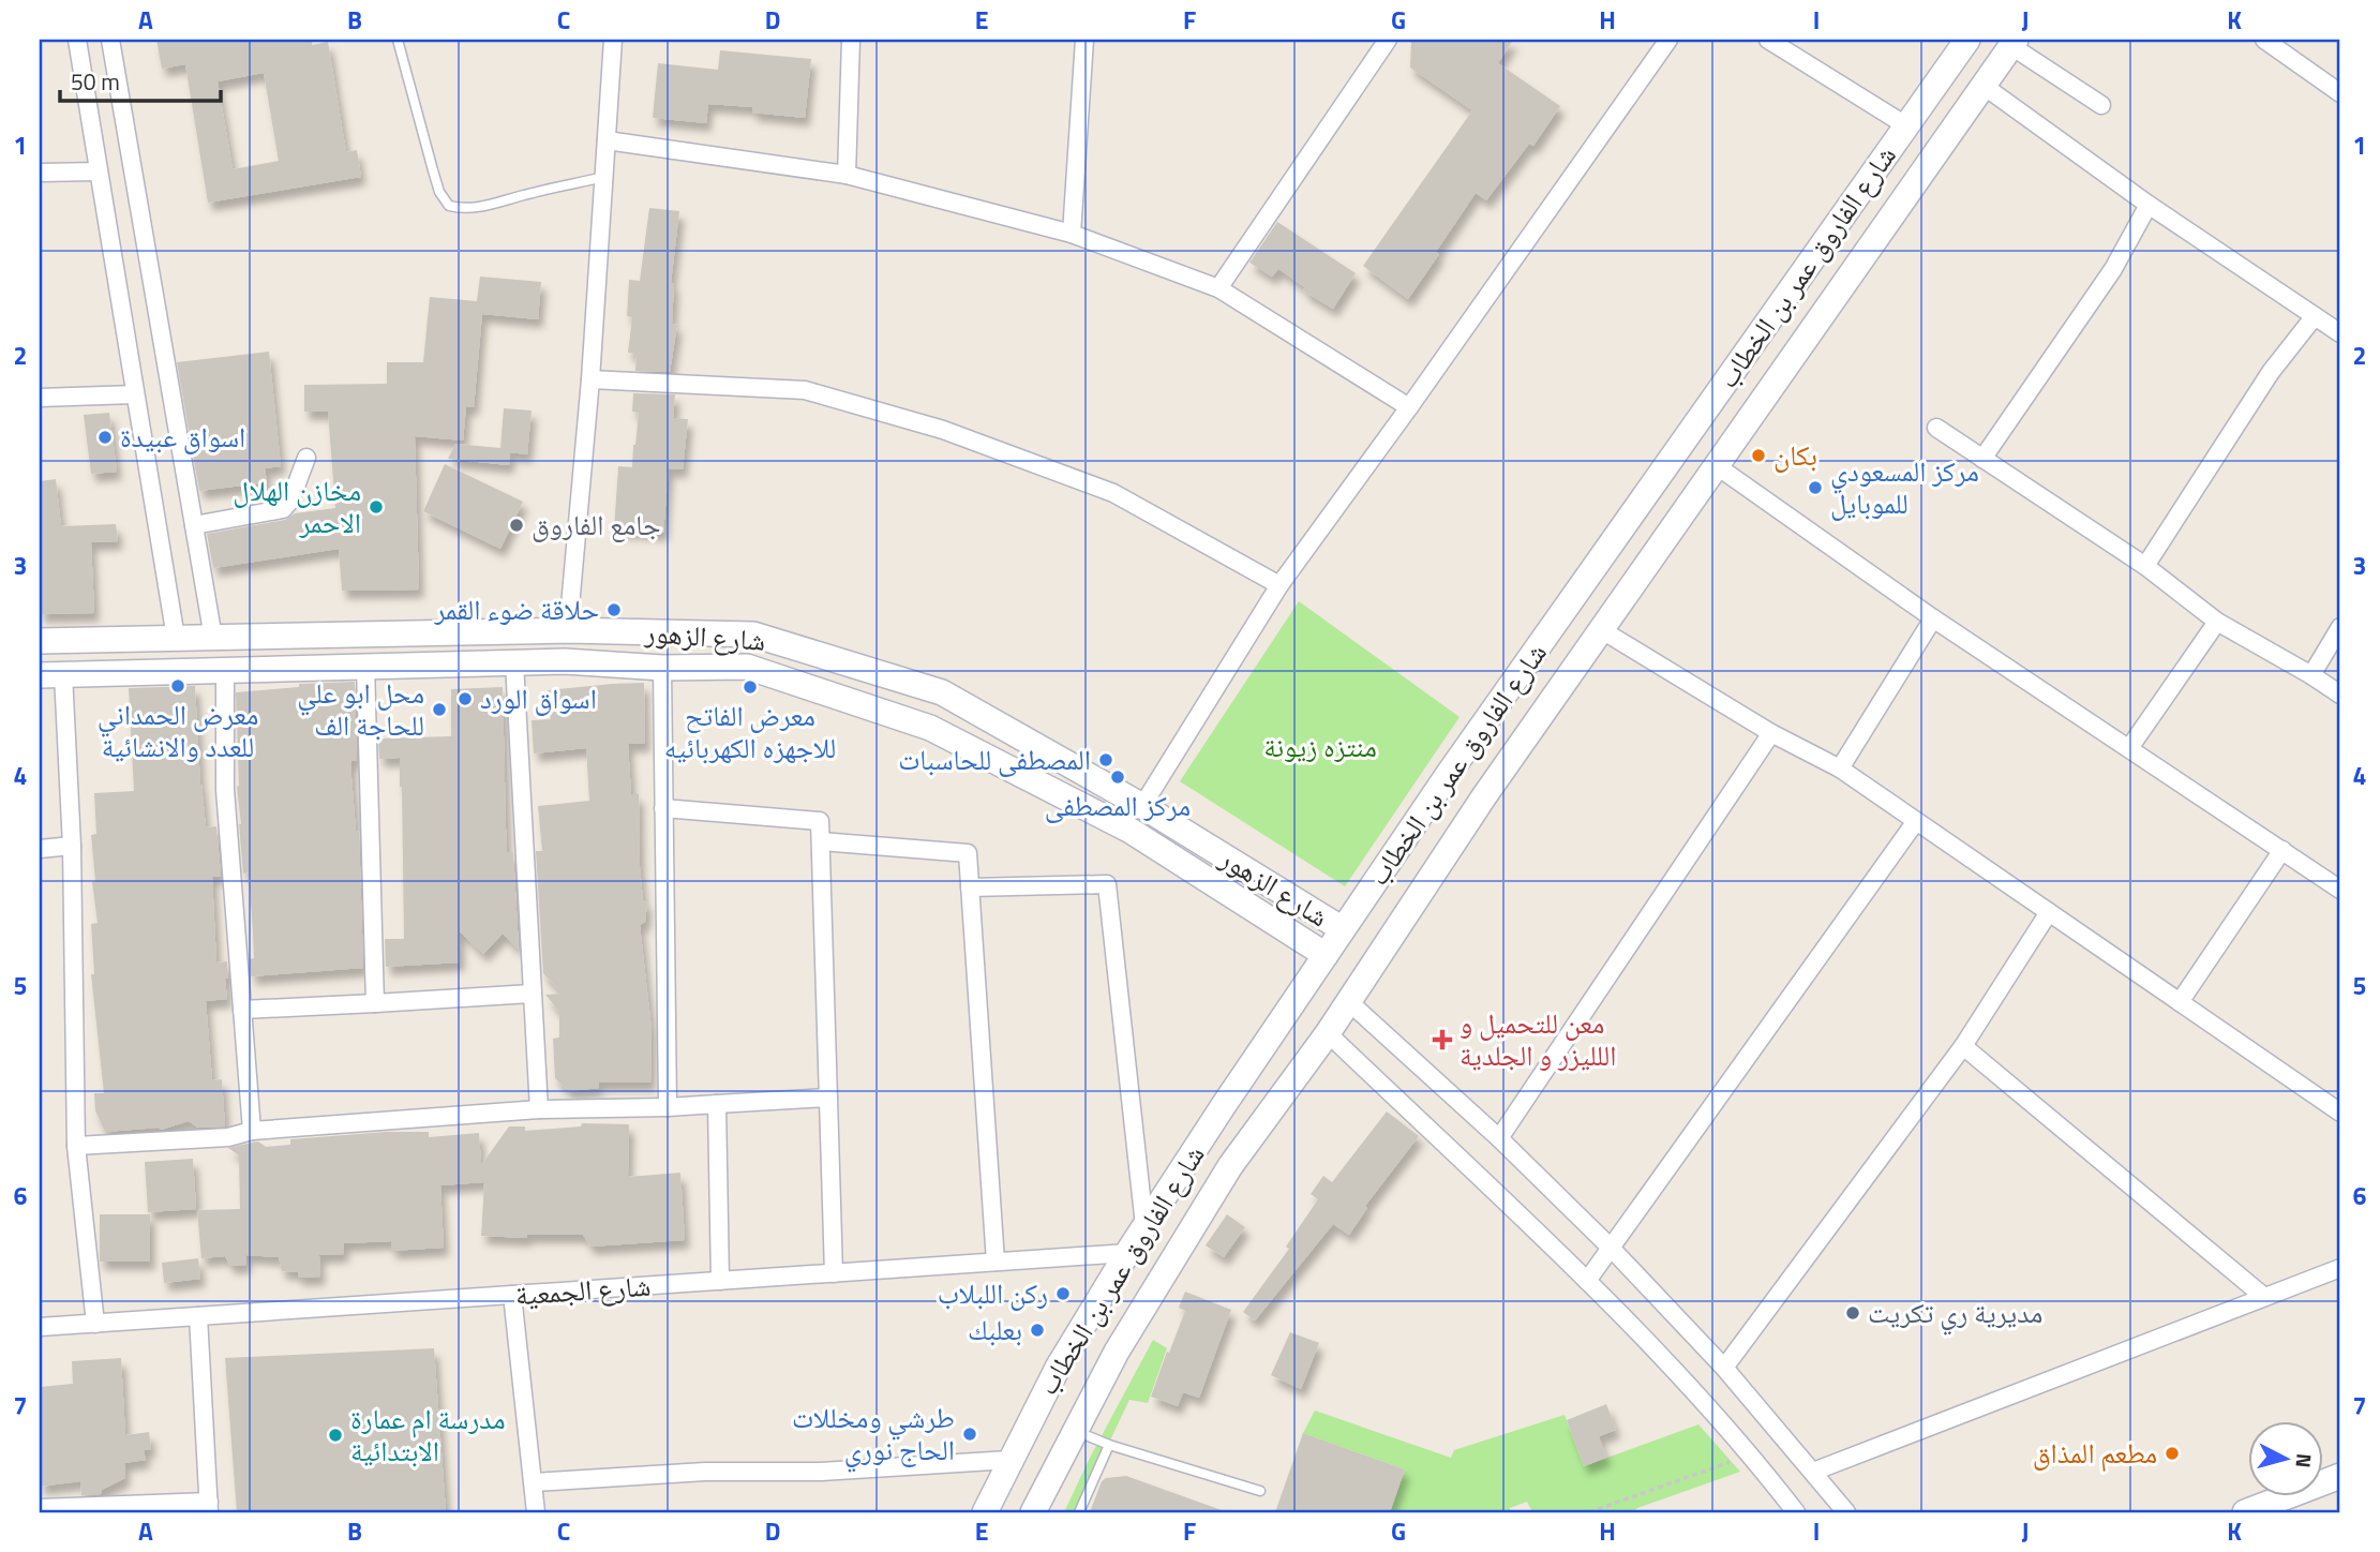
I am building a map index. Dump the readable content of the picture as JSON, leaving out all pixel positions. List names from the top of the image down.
{
  "streets": {
    "main road": ["شارع الفاروق عمر بن الخطاب", "شارع الزهور"],
    "street": ["شارع الجمعية"]
  },
  "crossings": [
    ["شارع الفاروق عمر بن الخطاب", "شارع الزهور"],
    ["شارع الفاروق عمر بن الخطاب", "شارع الجمعية"]
  ],
  "parks": ["منتزه زيونة"],
  "places": {
    "other": [
      "اسواق عبيدة",
      "بكان",
      "مركز المسعودي للموبايل",
      "مخازن الهلال الاحمر",
      "جامع الفاروق",
      "حلاقة ضوء القمر",
      "معرض الحمداني للعدد والانشائية",
      "معرض الفاتح للاجهزه الكهربائيه",
      "اسواق الورد",
      "محل ابو علي للحاجة الف",
      "المصطفى للحاسبات",
      "مركز المصطفى",
      "ركن اللبلاب",
      "مديرية ري تكريت",
      "بعلبك",
      "طرشي ومخللات الحاج نوري",
      "مدرسة ام عمارة الابتدائية",
      "مطعم المذاق"
    ],
    "health": ["معن للتحميل و اللليزر و الجلدية"]
  },
  "scale_bar": "50 m",
  "north": "right",
  "grid": {
    "columns": [
      "A",
      "B",
      "C",
      "D",
      "E",
      "F",
      "G",
      "H",
      "I",
      "J",
      "K"
    ],
    "rows": [
      "1",
      "2",
      "3",
      "4",
      "5",
      "6",
      "7"
    ]
  }
}
